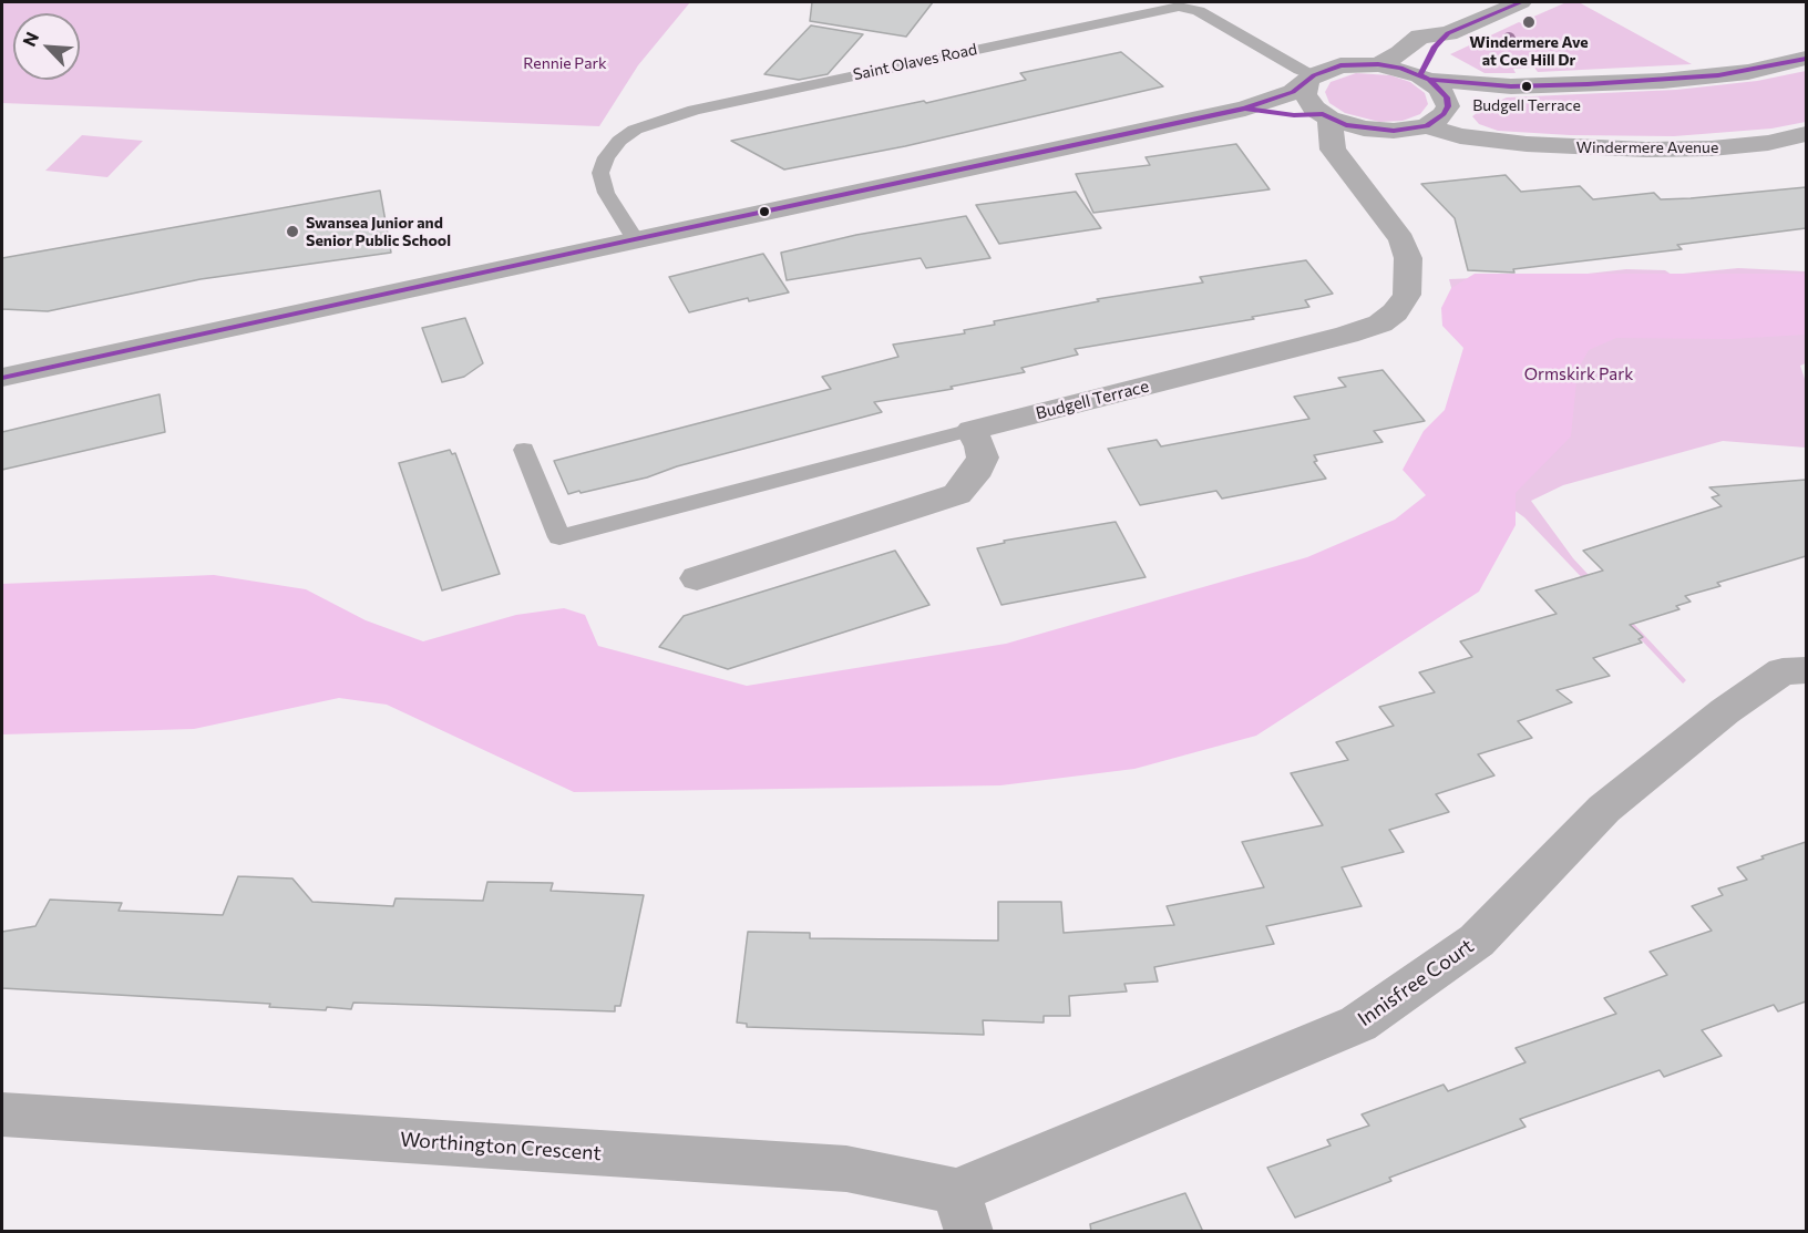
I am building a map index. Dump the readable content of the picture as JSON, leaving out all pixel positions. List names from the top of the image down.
{
  "streets": {
    "street": [
      "Windermere Avenue",
      "Budgell Terrace",
      "Innisfree Court",
      "Worthington Crescent"
    ],
    "lane": ["Saint Olaves Road"]
  },
  "crossings": [
    ["Saint Olaves Road", "Windermere Avenue"],
    ["Windermere Avenue", "Budgell Terrace"],
    ["Innisfree Court", "Worthington Crescent"]
  ],
  "parks": ["Rennie Park", "Ormskirk Park"],
  "places": ["Windermere Ave at Coe Hill Dr", "Budgell Terrace", "Swansea Junior and Senior Public School"],
  "north": "top left"
}
